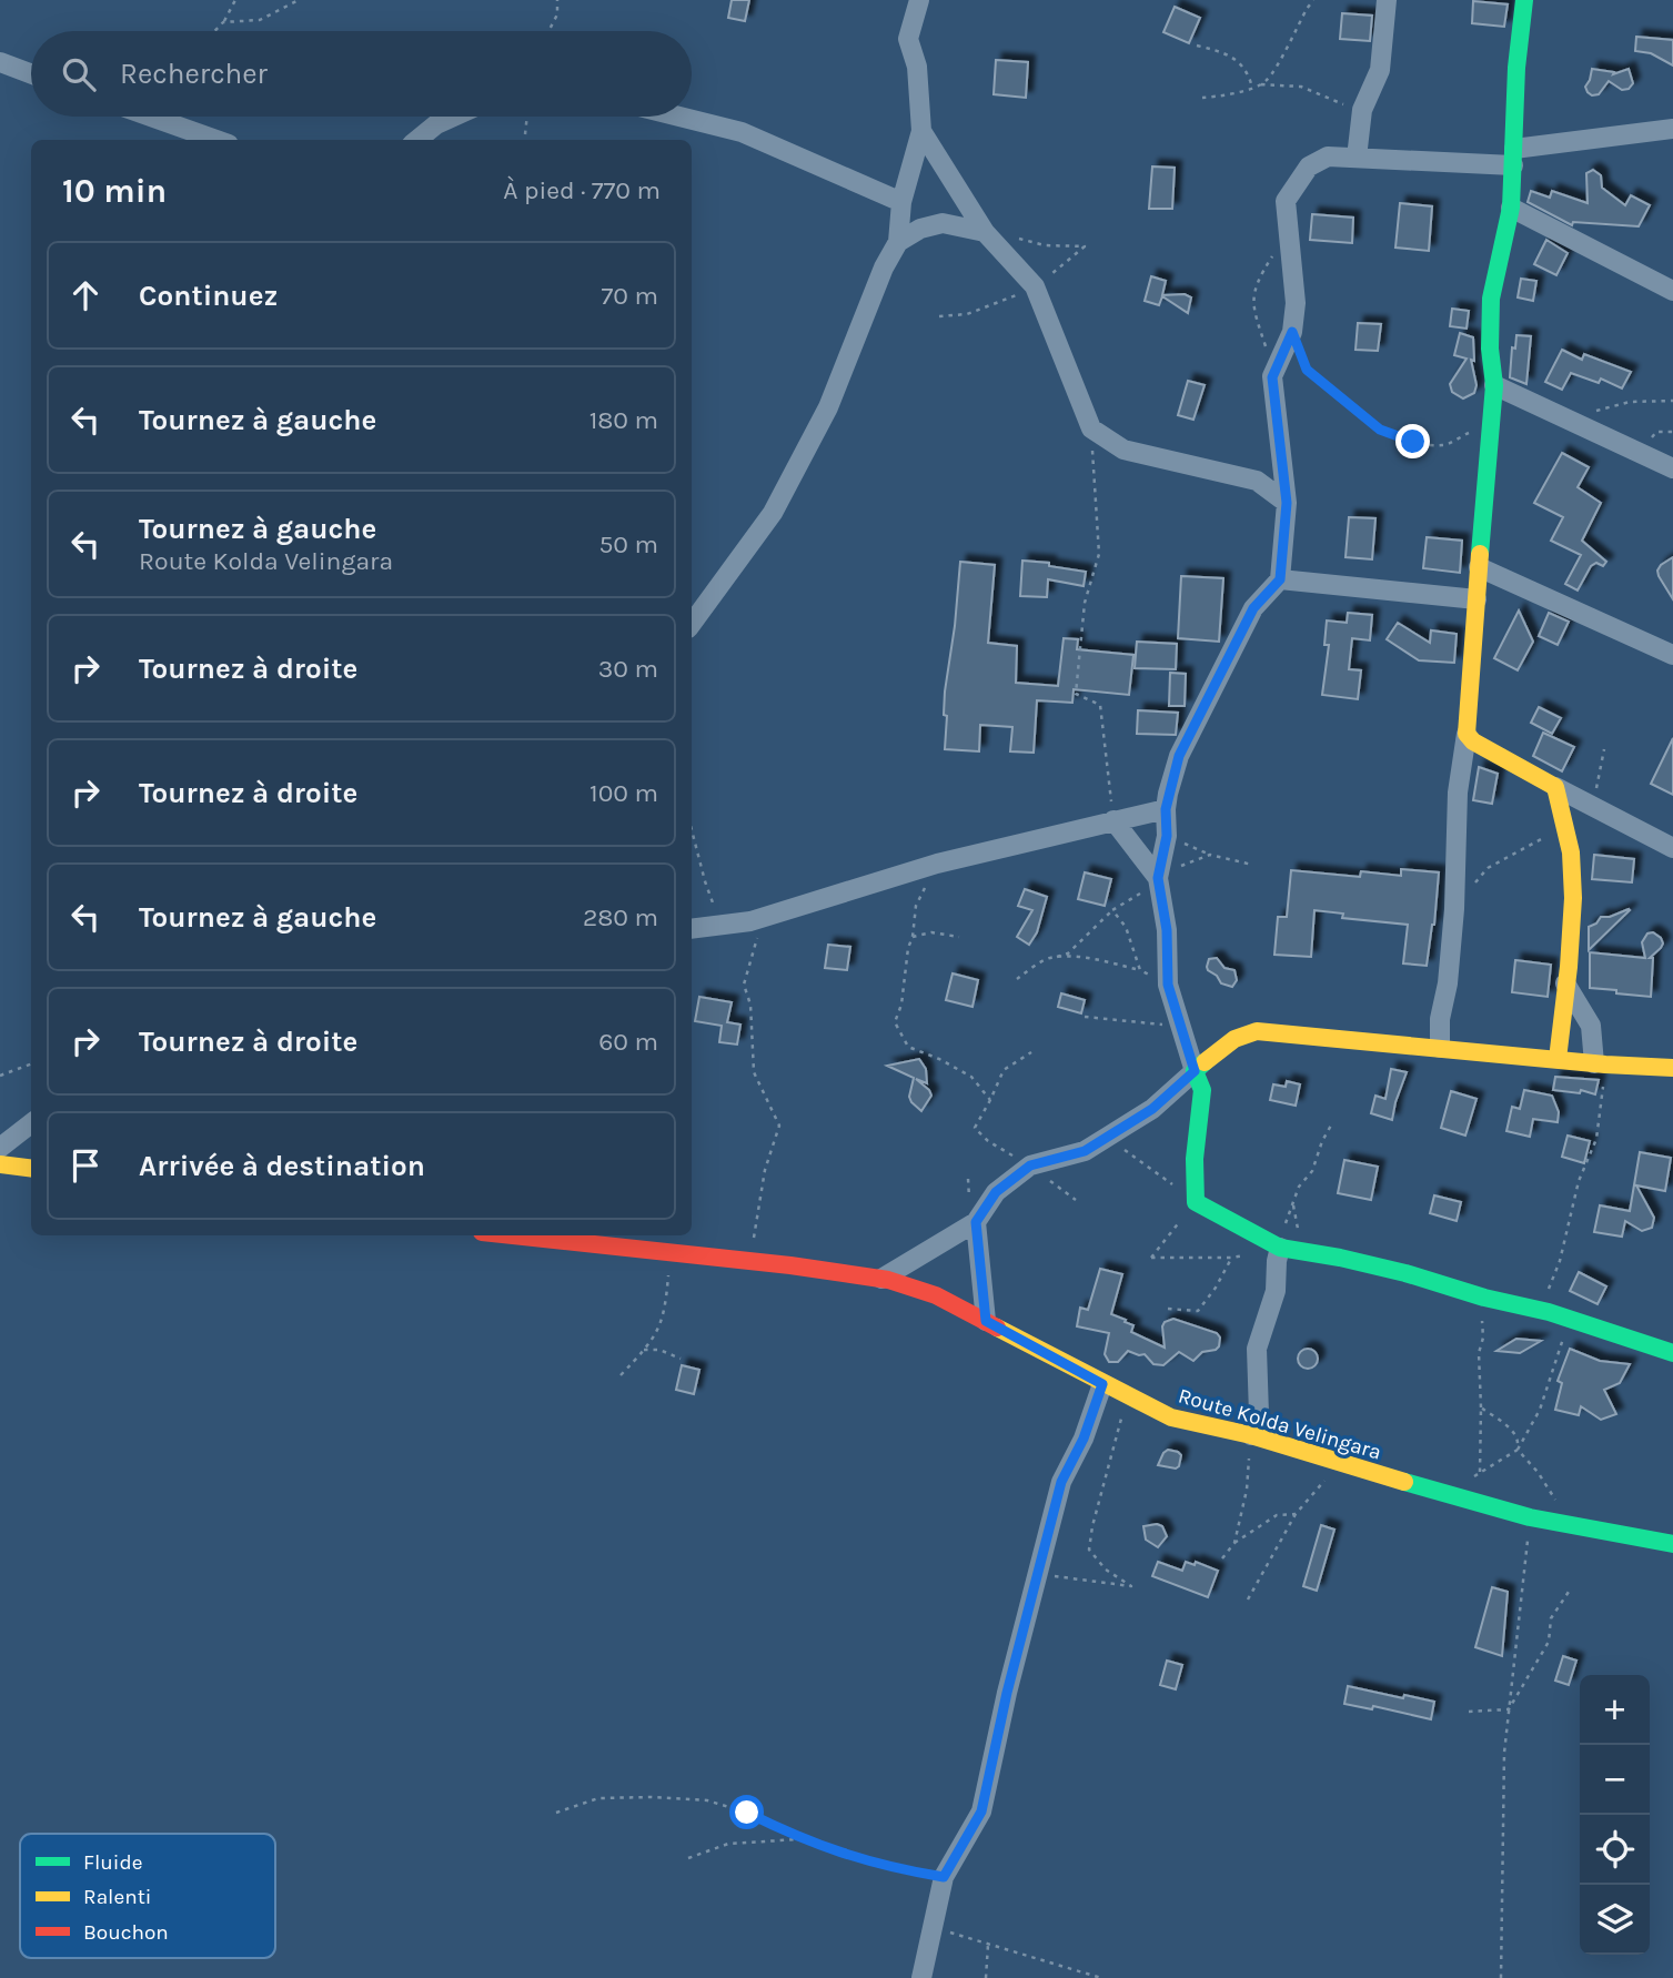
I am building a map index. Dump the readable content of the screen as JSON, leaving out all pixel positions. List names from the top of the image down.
{
  "streets": {
    "street": ["Route Kolda Velingara"]
  },
  "legend": ["Fluide", "Ralenti", "Bouchon"],
  "page": {
    "search": "Rechercher",
    "heading": ["10 min", "À pied · 770 m"],
    "list": [
      ["Continuez", "70 m"],
      ["Tournez à gauche", "180 m"],
      ["Tournez à gauche", "Route Kolda Velingara", "50 m"],
      ["Tournez à droite", "30 m"],
      ["Tournez à droite", "100 m"],
      ["Tournez à gauche", "280 m"],
      ["Tournez à droite", "60 m"],
      "Arrivée à destination"
    ],
    "map_buttons": ["+", "−"]
  }
}
